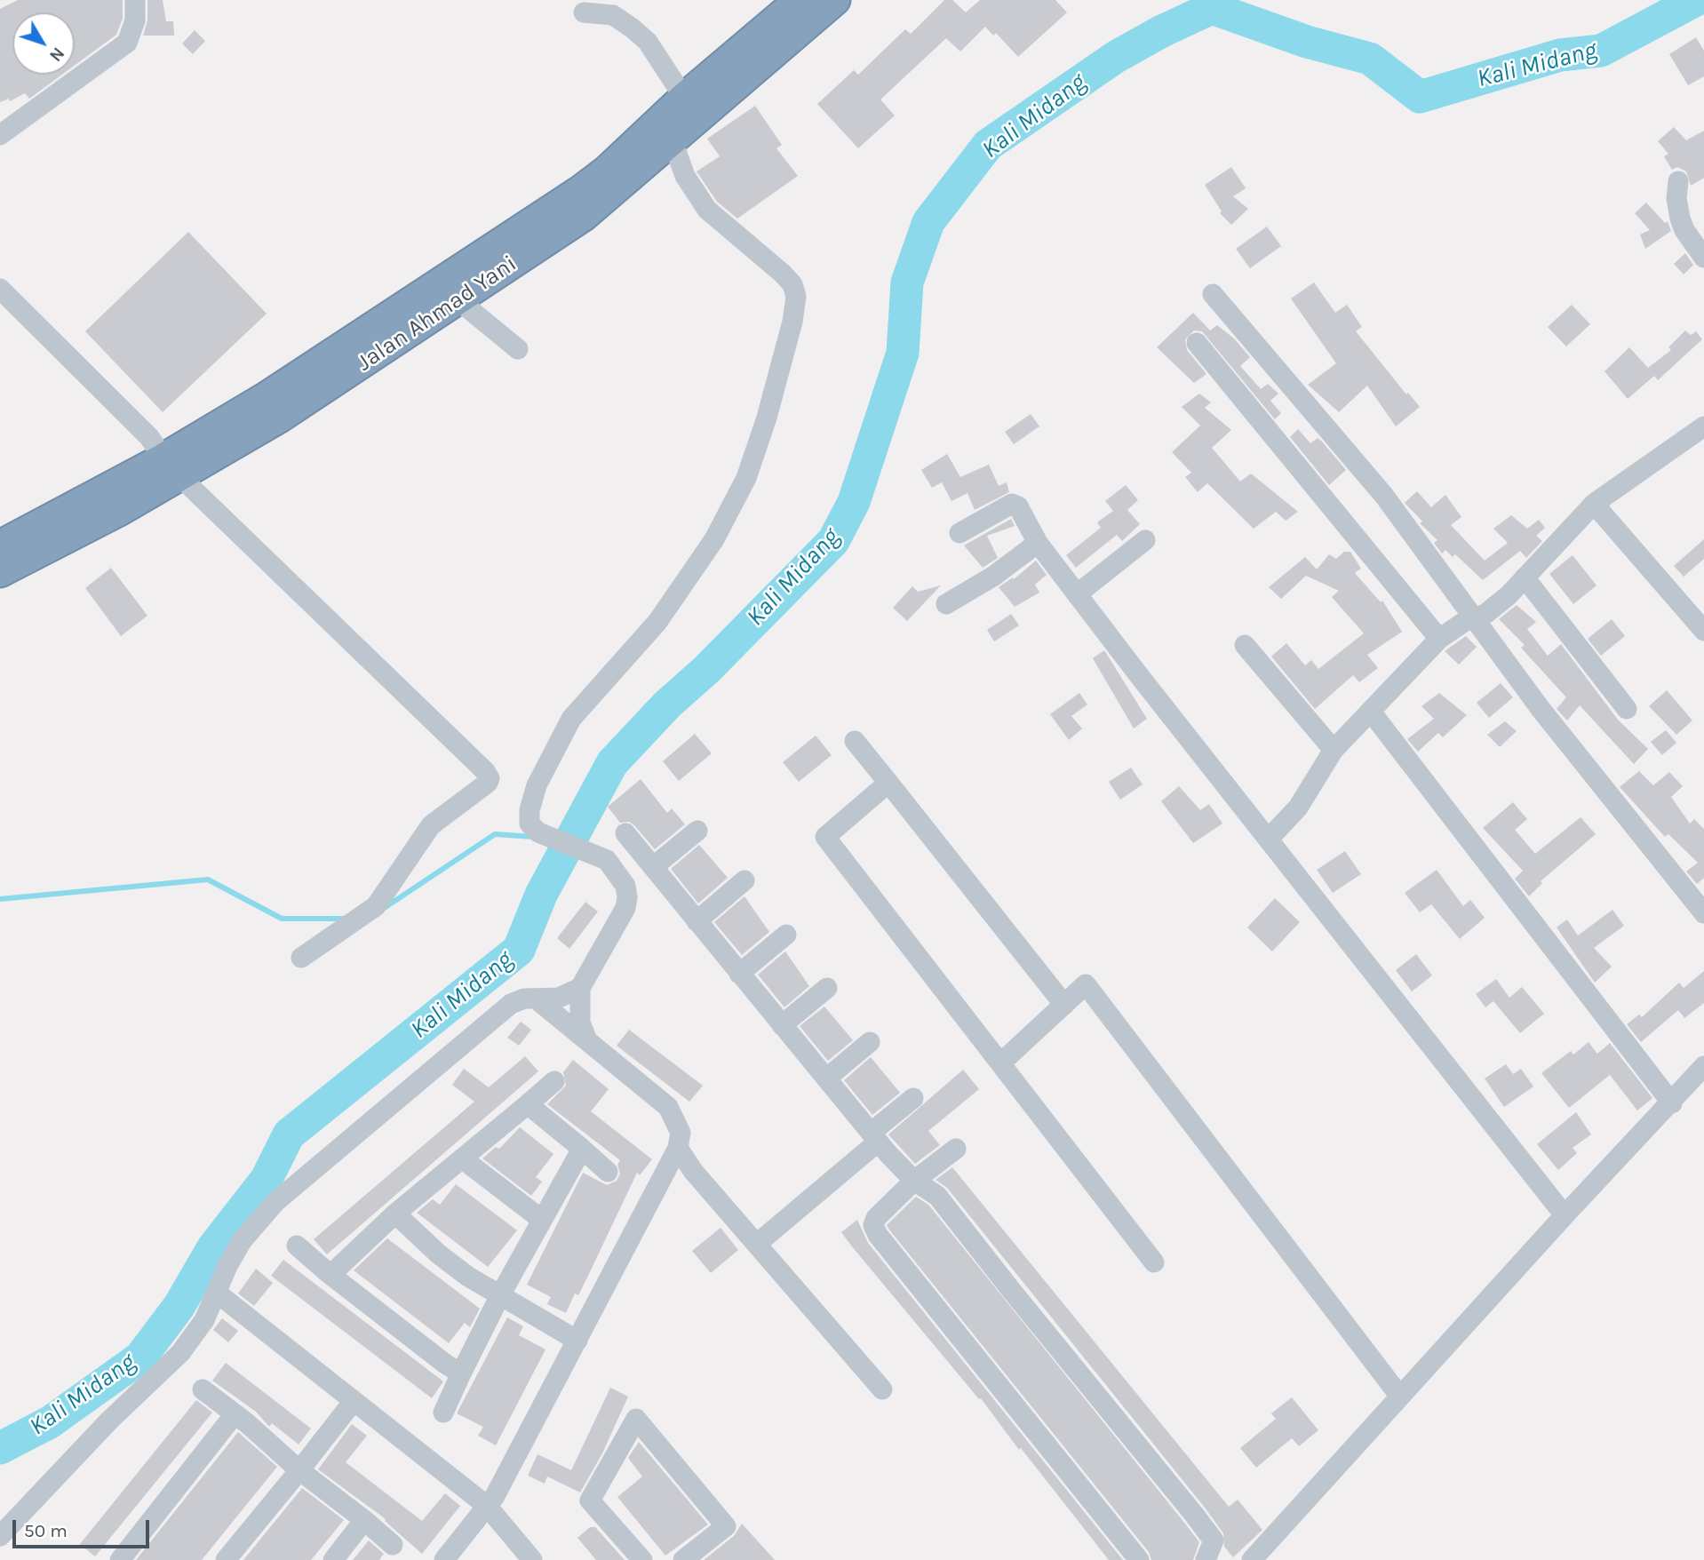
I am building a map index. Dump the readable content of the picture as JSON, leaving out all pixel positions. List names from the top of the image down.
{
  "streets": {
    "highway": ["Jalan Ahmad Yani"]
  },
  "water": ["Kali Midang"],
  "scale_bar": "50 m",
  "north": "bottom right"
}
